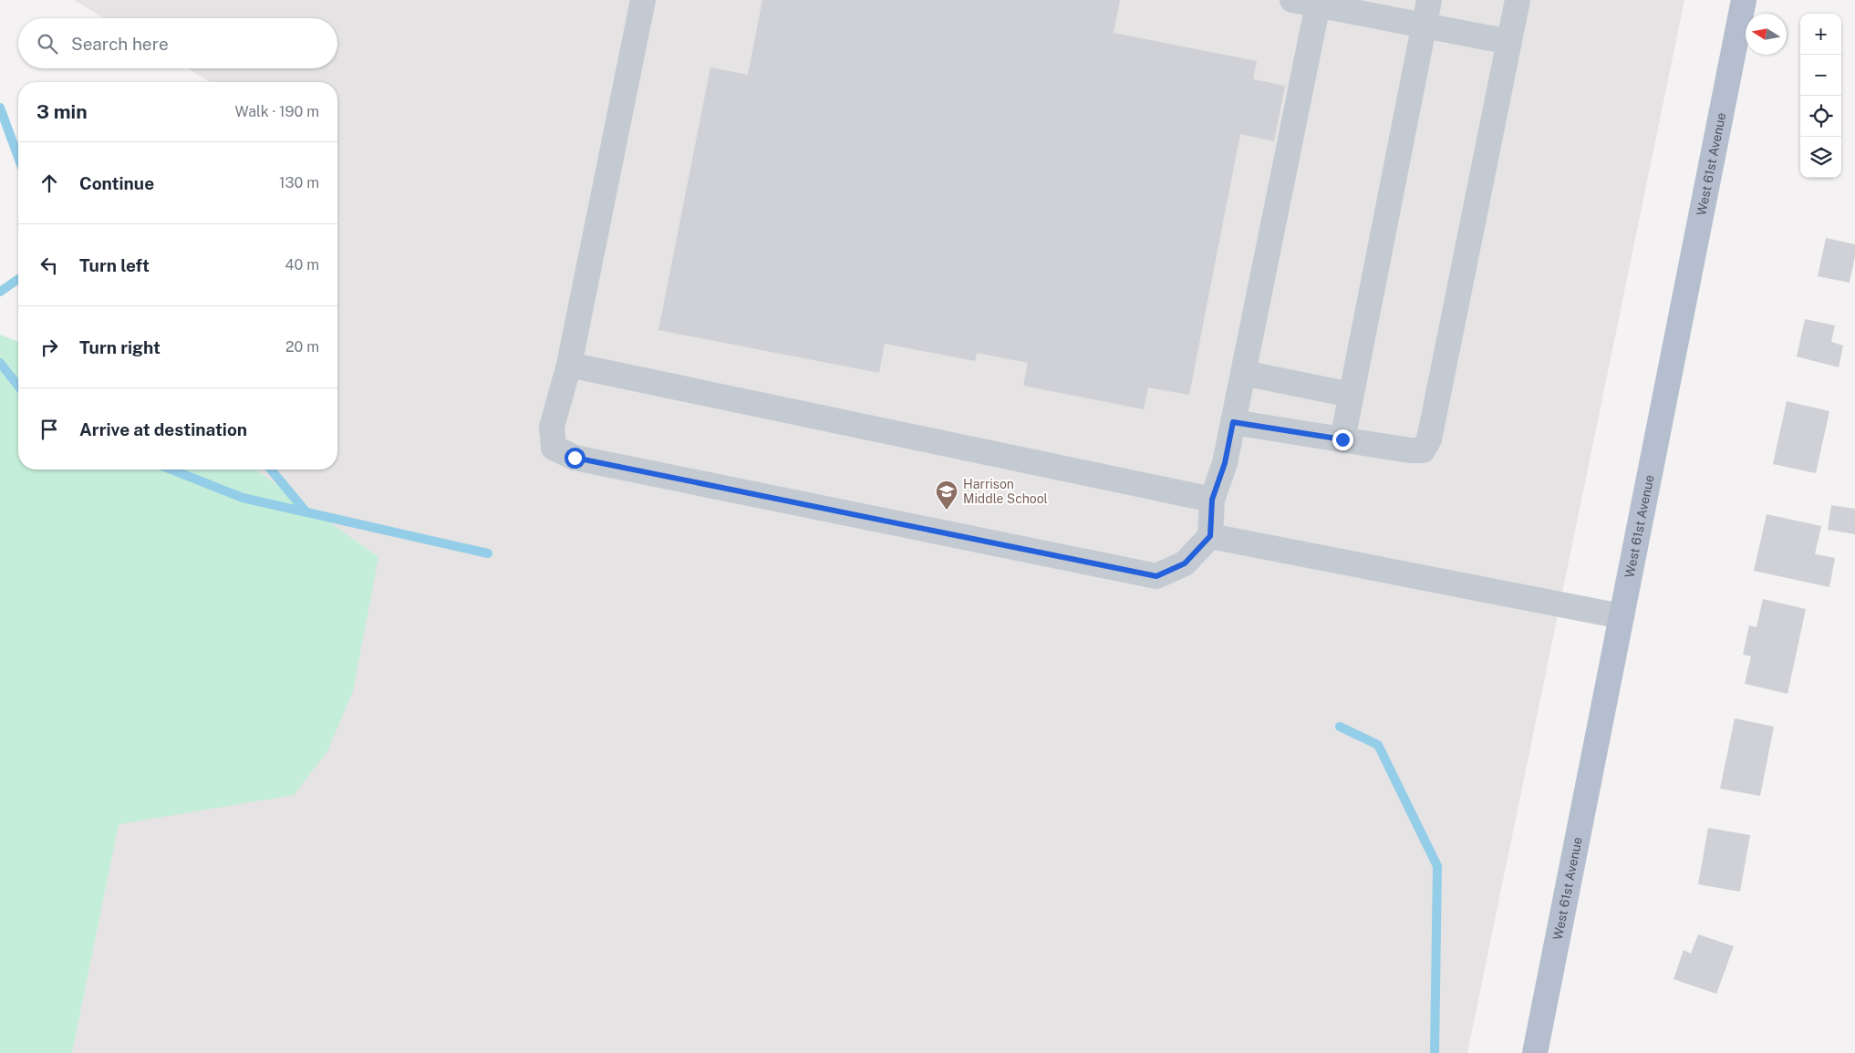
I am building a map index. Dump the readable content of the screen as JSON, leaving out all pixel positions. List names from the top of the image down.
{
  "streets": {
    "main road": ["West 61st Avenue"]
  },
  "places": {
    "school or university": ["Harrison Middle School"]
  },
  "north": "left",
  "page": {
    "map_buttons": ["+", "−"],
    "search": "Search here",
    "heading": ["3 min", "Walk · 190 m"],
    "list": [
      ["Continue", "130 m"],
      ["Turn left", "40 m"],
      ["Turn right", "20 m"],
      "Arrive at destination"
    ]
  }
}
